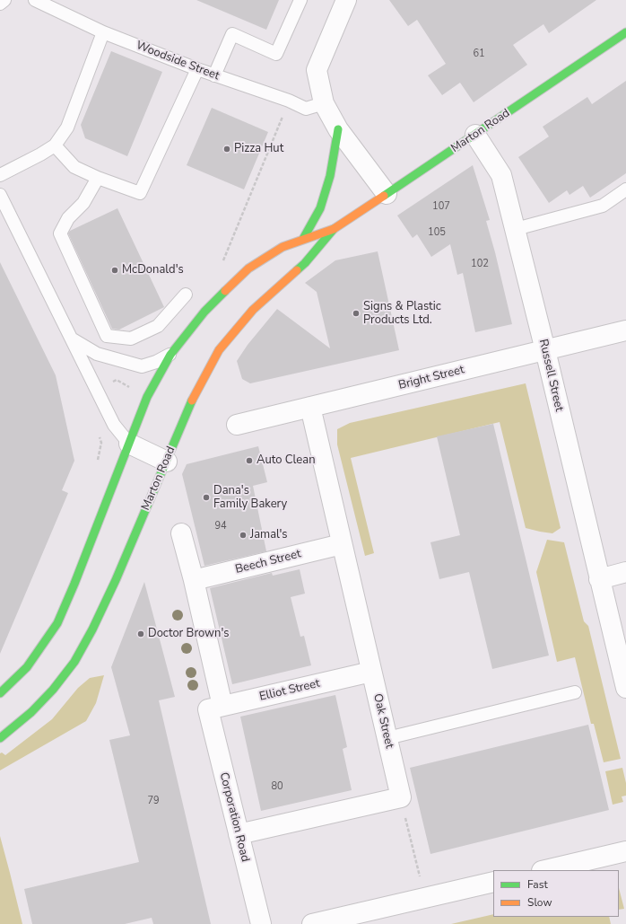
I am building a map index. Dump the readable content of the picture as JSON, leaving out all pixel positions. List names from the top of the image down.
{
  "streets": {
    "street": [
      "Marton Road",
      "Russell Street",
      "Bright Street",
      "Beech Street",
      "Elliot Street",
      "Oak Street",
      "Corporation Road"
    ],
    "lane": ["Woodside Street"]
  },
  "crossings": [
    ["Marton Road", "Russell Street"],
    ["Russell Street", "Bright Street"],
    ["Bright Street", "Oak Street"],
    ["Beech Street", "Oak Street"],
    ["Beech Street", "Corporation Road"],
    ["Elliot Street", "Oak Street"],
    ["Elliot Street", "Corporation Road"]
  ],
  "places": [
    "Pizza Hut",
    "McDonald's",
    "Signs & Plastic Products Ltd.",
    "Auto Clean",
    "Dana's Family Bakery",
    "Jamal's",
    "Doctor Brown's"
  ],
  "house_numbers": [
    "61",
    "107",
    "105",
    "102",
    "94",
    "80",
    "79"
  ],
  "legend": ["Fast", "Slow"]
}
